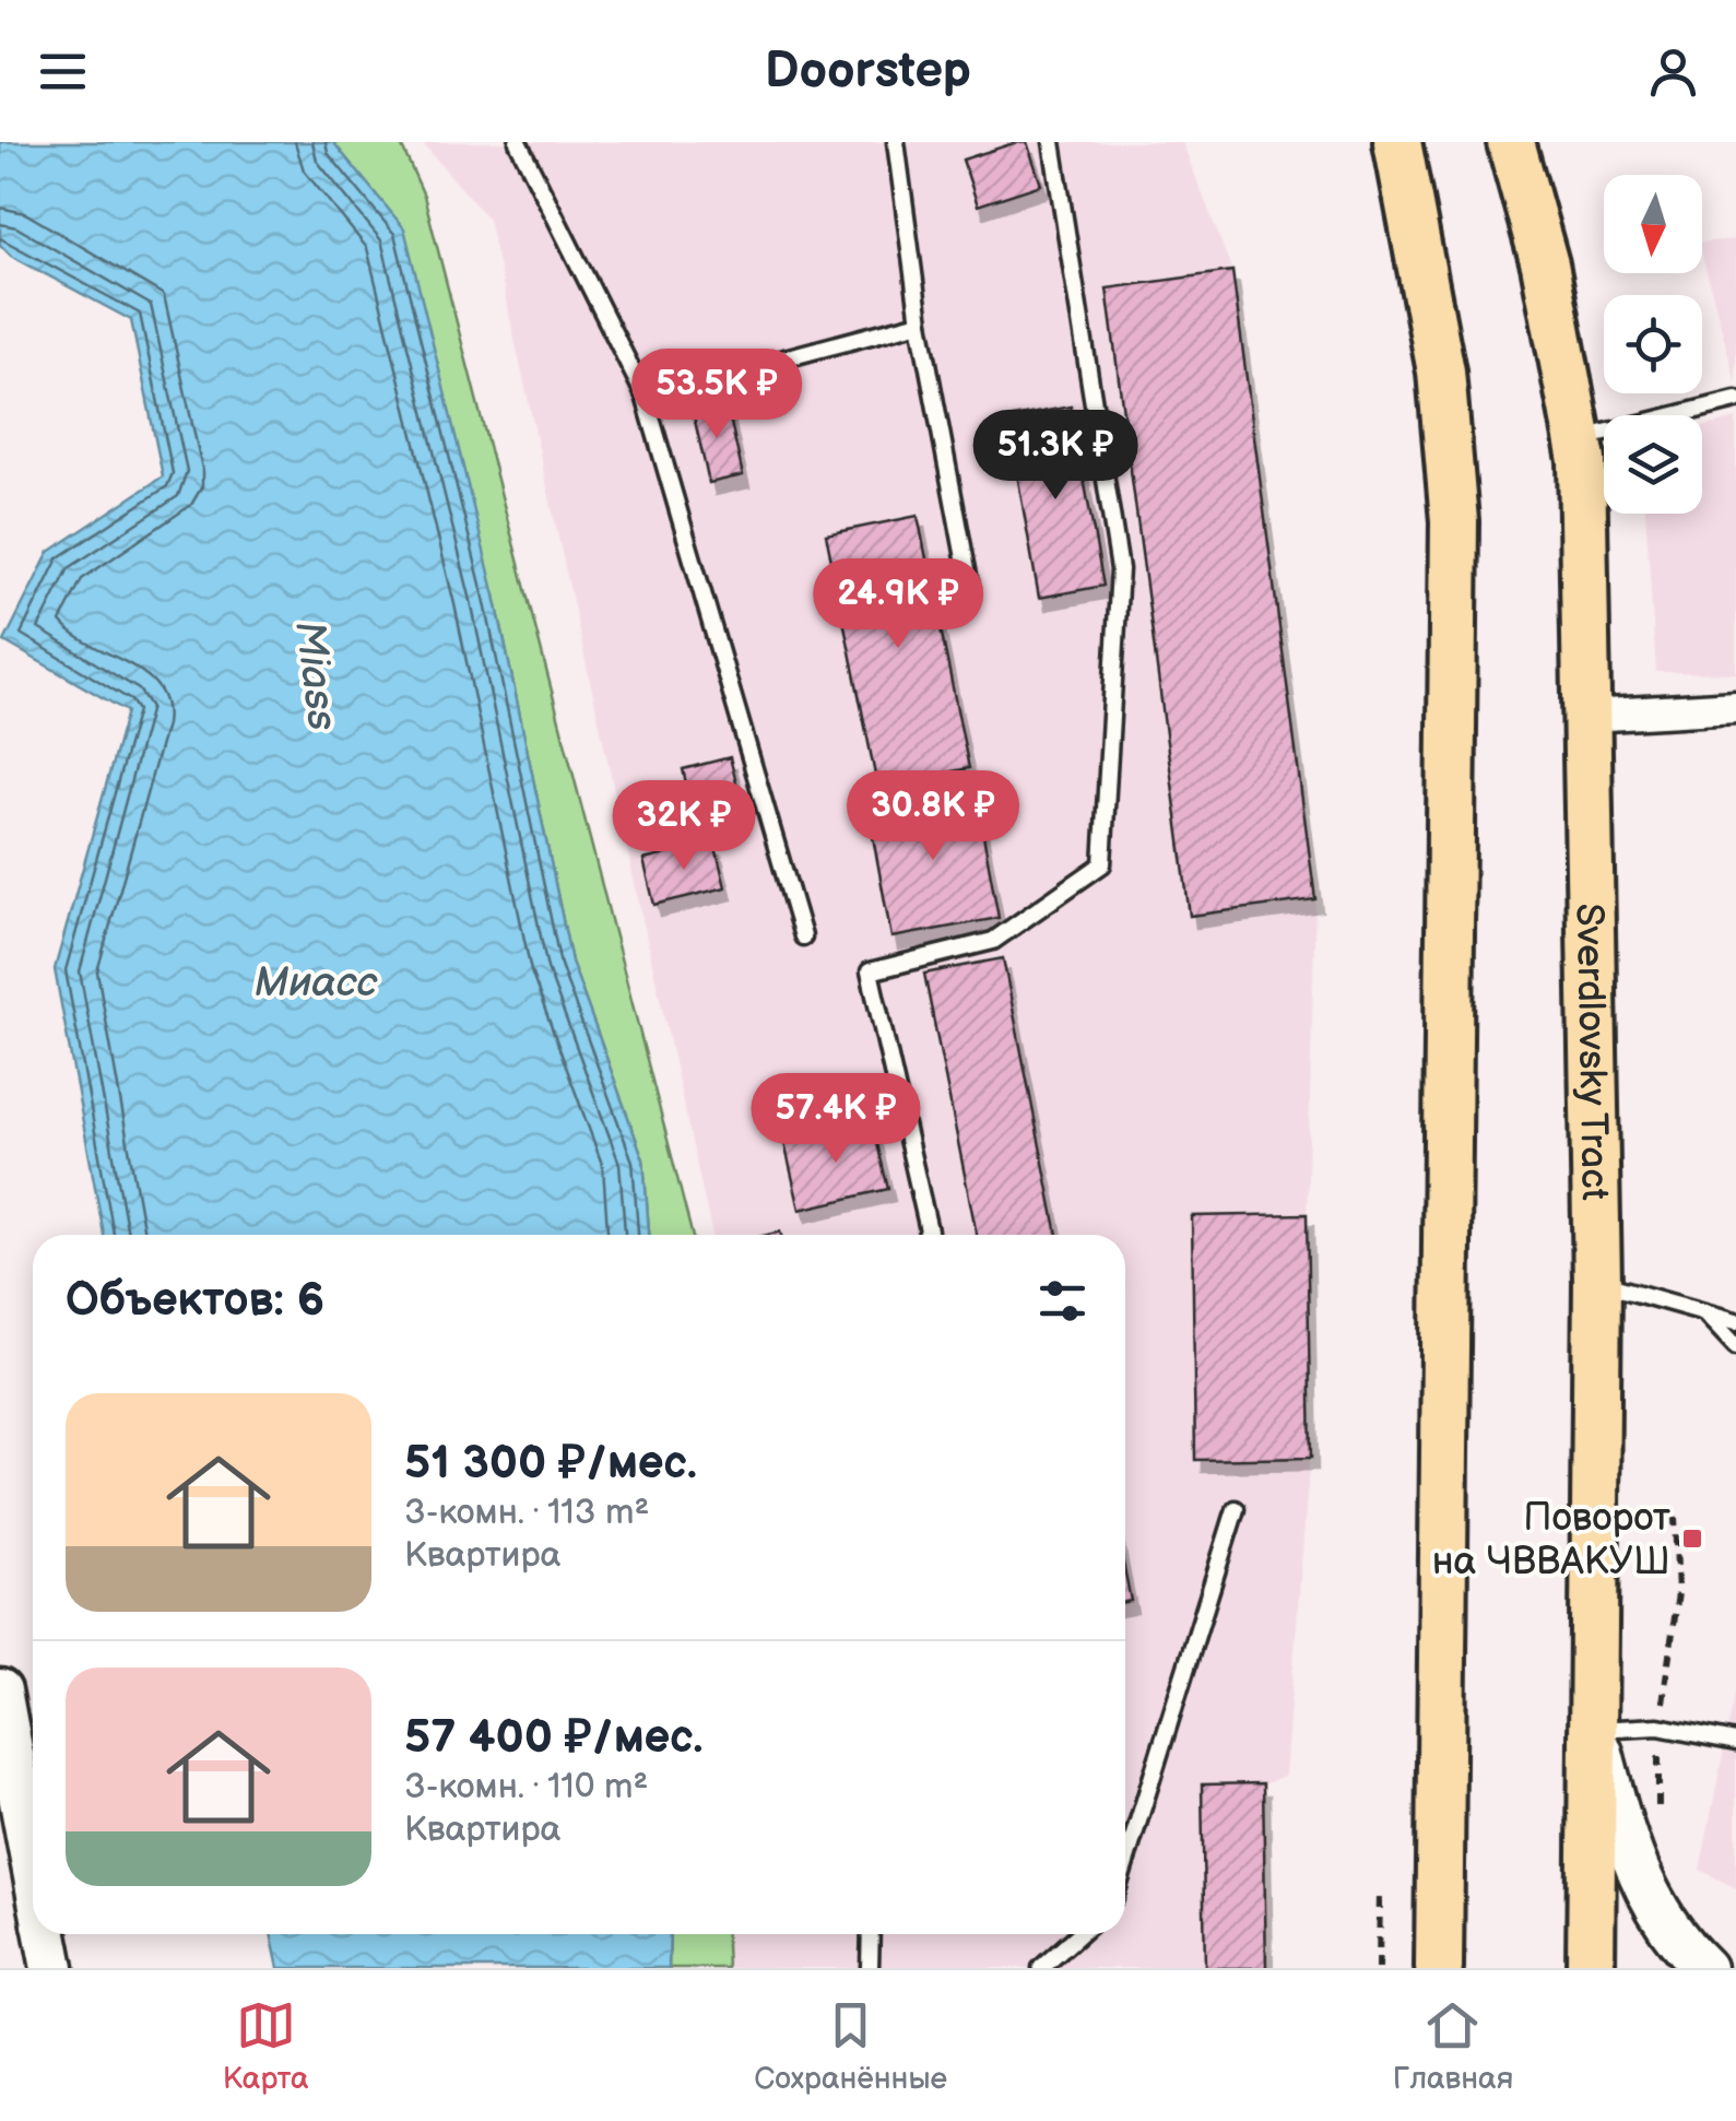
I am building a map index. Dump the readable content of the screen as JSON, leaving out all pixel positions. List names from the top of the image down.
{
  "streets": {
    "main road": ["Sverdlovsky Tract"]
  },
  "water": ["Miass", "Миасс"],
  "places": {
    "transit": ["Поворот на ЧВВАКУШ"]
  },
  "north": "bottom",
  "page": {
    "header": "Doorstep",
    "price": [
      "53.5K ₽",
      "51.3K ₽",
      "24.9K ₽",
      "30.8K ₽",
      "32K ₽",
      "57.4K ₽"
    ],
    "heading": "Объектов: 6",
    "list": [
      {
        "name": "51 300 ₽/мес.",
        "note": "3-комн. · 113 m² · Квартира"
      },
      {
        "name": "57 400 ₽/мес.",
        "note": "3-комн. · 110 m² · Квартира"
      }
    ],
    "tabs": ["Карта", "Сохранённые", "Главная"]
  }
}
